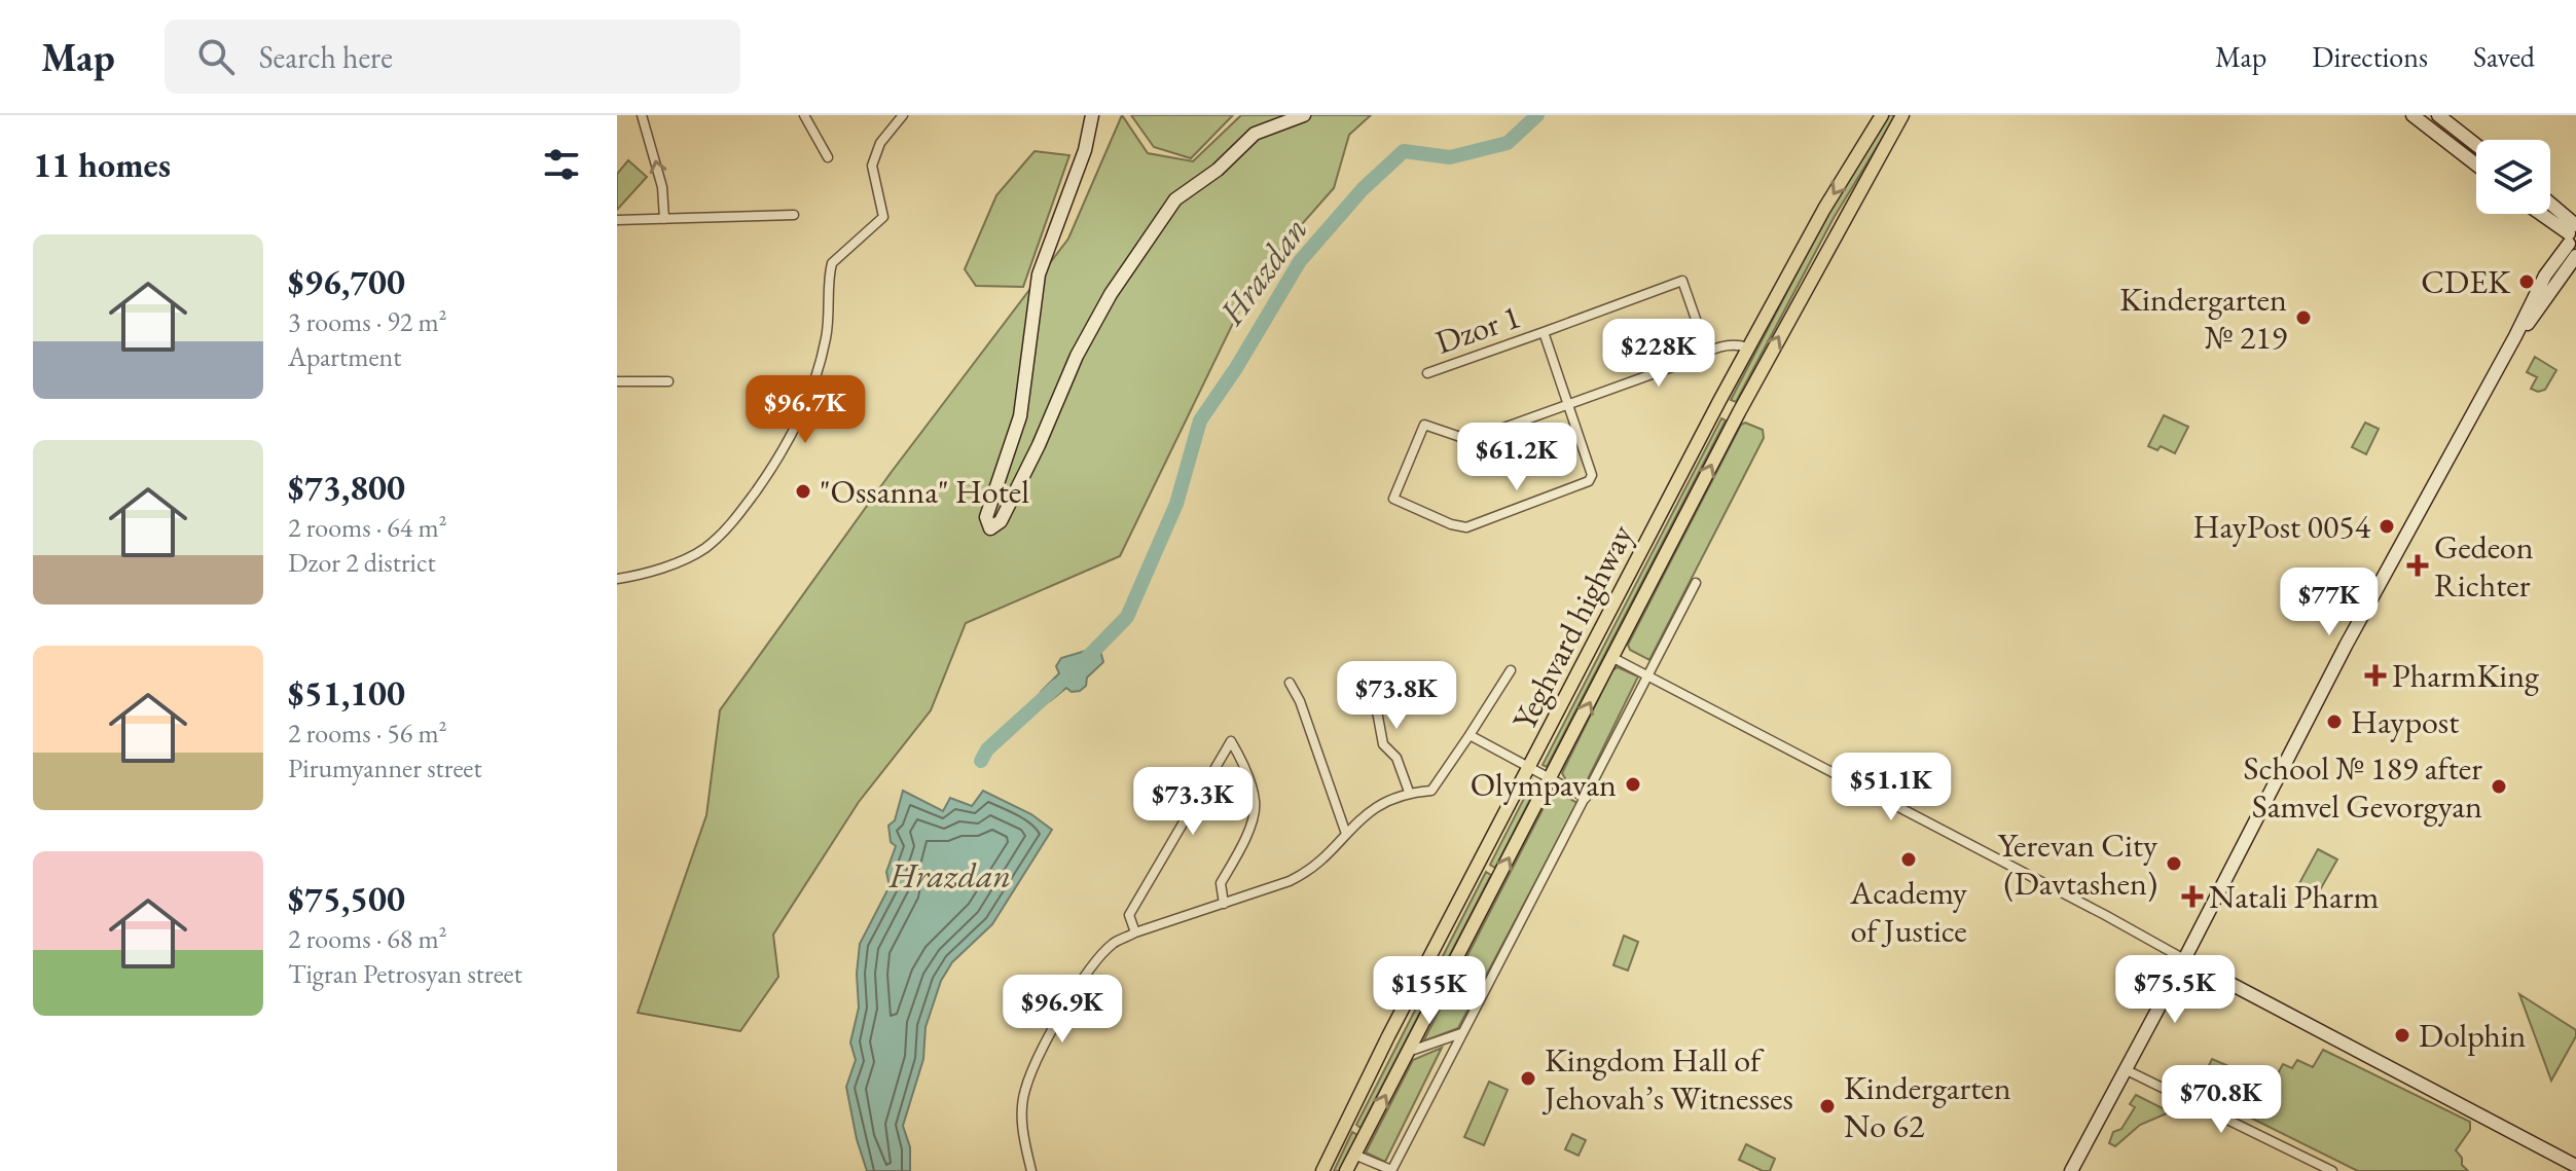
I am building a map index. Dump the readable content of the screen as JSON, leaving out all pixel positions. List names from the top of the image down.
{
  "streets": {
    "main road": ["Yeghvard highway"],
    "street": ["Dzor 1"]
  },
  "crossings": [
    ["Dzor 1", "Yeghvard highway"]
  ],
  "water": ["Hrazdan"],
  "places": {
    "other": [
      "CDEK",
      "Kindergarten № 219",
      "\"Ossanna\" Hotel",
      "HayPost 0054",
      "Haypost",
      "Olympavan",
      "School № 189 after Samvel Gevorgyan",
      "Academy of Justice",
      "Yerevan City (Davtashen)",
      "Dolphin",
      "Kingdom Hall of Jehovah’s Witnesses",
      "Kindergarten No 62"
    ],
    "health": ["Gedeon Richter", "PharmKing", "Natali Pharm"]
  },
  "page": {
    "header": "Map",
    "search": "Search here",
    "nav": ["Map", "Directions", "Saved"],
    "heading": "11 homes",
    "list": [
      {
        "name": "$96,700",
        "note": "3 rooms · 92 m² · Apartment"
      },
      {
        "name": "$73,800",
        "note": "2 rooms · 64 m² · Dzor 2 district"
      },
      {
        "name": "$51,100",
        "note": "2 rooms · 56 m² · Pirumyanner street"
      },
      {
        "name": "$75,500",
        "note": "2 rooms · 68 m² · Tigran Petrosyan street"
      }
    ],
    "price": [
      "$228K",
      "$96.7K",
      "$61.2K",
      "$77K",
      "$73.8K",
      "$51.1K",
      "$73.3K",
      "$75.5K",
      "$155K",
      "$96.9K",
      "$70.8K"
    ]
  }
}
